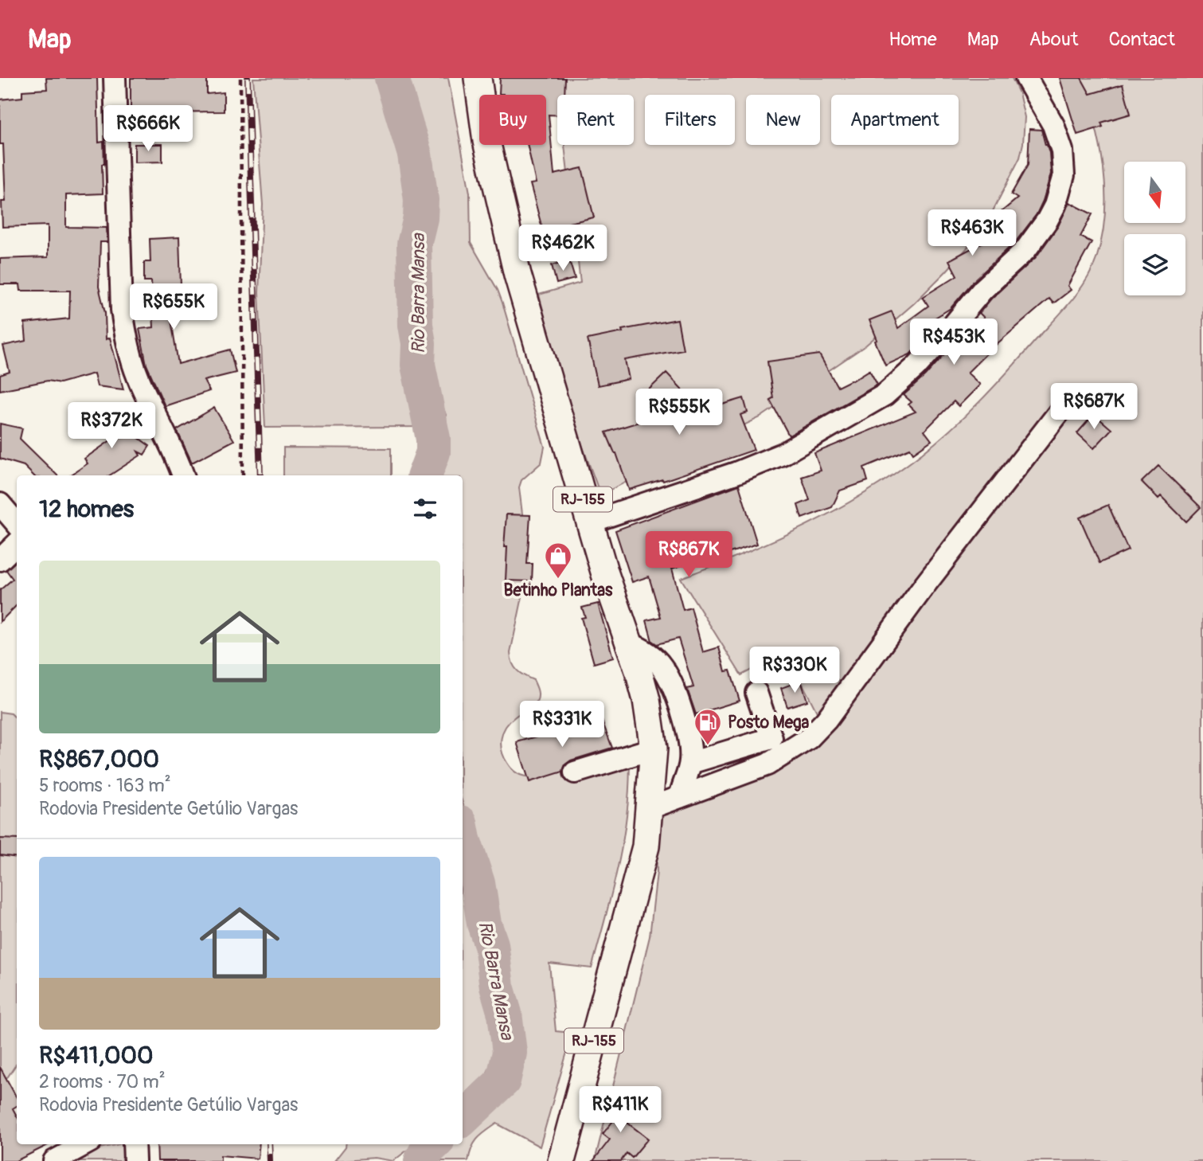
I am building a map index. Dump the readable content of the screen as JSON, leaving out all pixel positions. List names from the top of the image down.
{
  "streets": {
    "main road": ["RJ-155"]
  },
  "water": ["Rio Barra Mansa"],
  "places": {
    "shop": ["Betinho Plantas"],
    "fuel station": ["Posto Mega"]
  },
  "north": "bottom",
  "page": {
    "header": "Map",
    "nav": [
      "Home",
      "Map",
      "About",
      "Contact"
    ],
    "chip": [
      "Buy",
      "Rent",
      "Filters",
      "New",
      "Apartment"
    ],
    "price": [
      "R$666K",
      "R$463K",
      "R$462K",
      "R$655K",
      "R$453K",
      "R$687K",
      "R$555K",
      "R$372K",
      "R$867K",
      "R$330K",
      "R$331K",
      "R$411K"
    ],
    "heading": "12 homes",
    "list": [
      {
        "name": "R$867,000",
        "note": "5 rooms · 163 m² · Rodovia Presidente Getúlio Vargas"
      },
      {
        "name": "R$411,000",
        "note": "2 rooms · 70 m² · Rodovia Presidente Getúlio Vargas"
      }
    ]
  }
}
